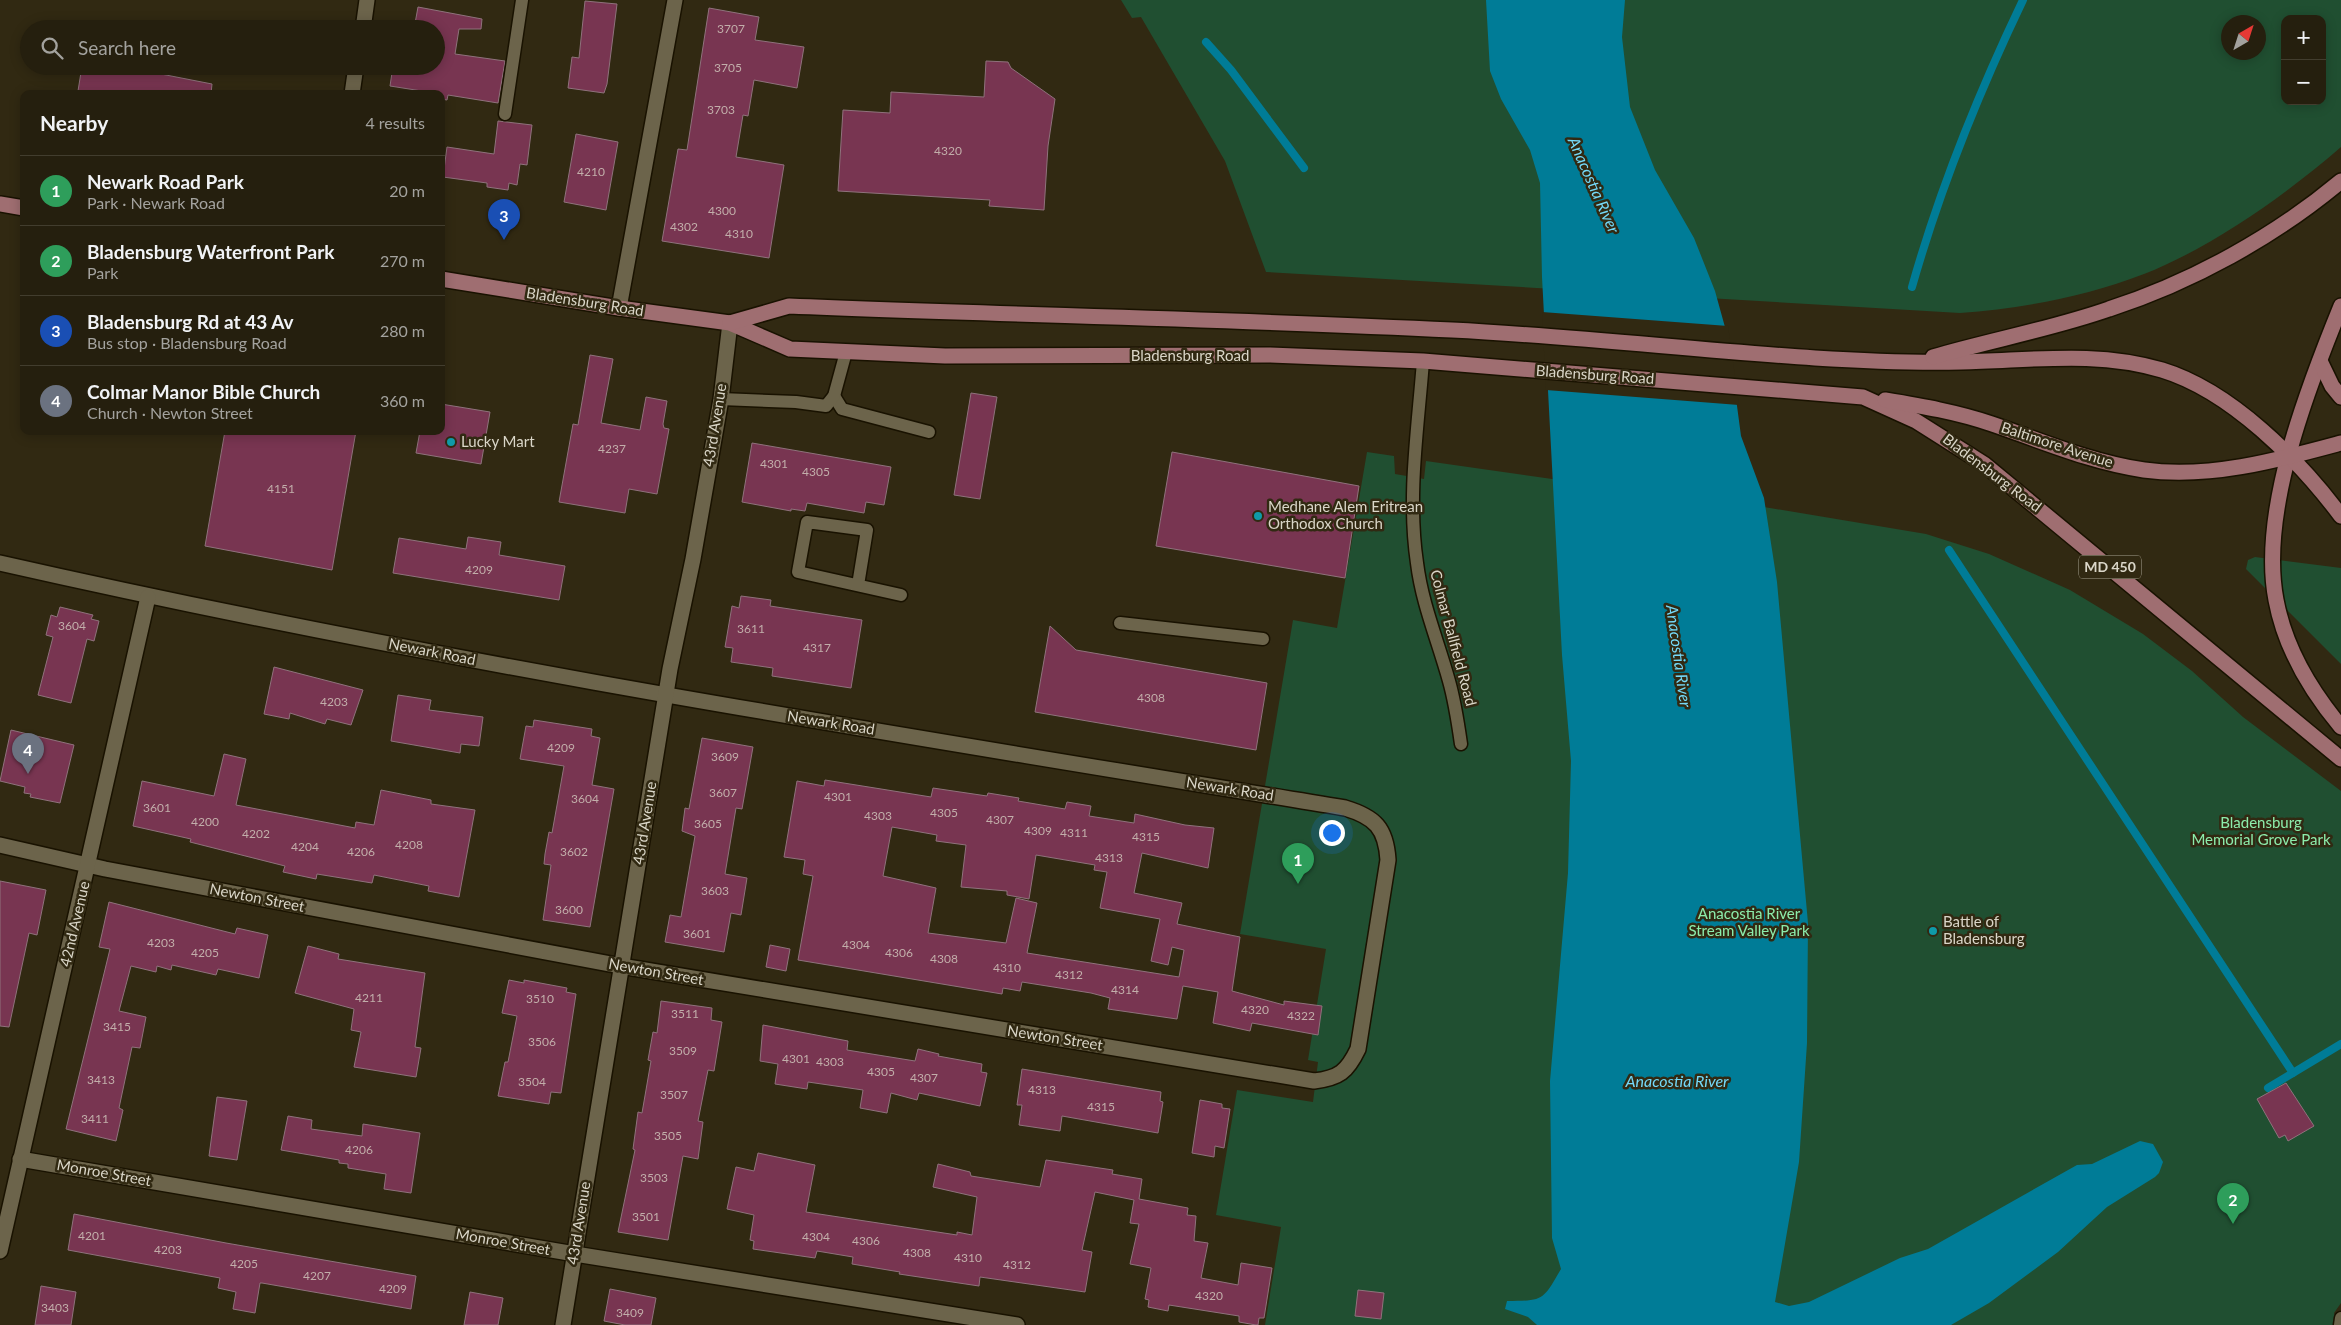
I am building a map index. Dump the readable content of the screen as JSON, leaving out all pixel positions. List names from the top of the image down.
{
  "streets": {
    "main road": ["Bladensburg Road", "Baltimore Avenue", "MD 450"],
    "street": [
      "43rd Avenue",
      "Newark Road",
      "Newton Street",
      "42nd Avenue",
      "Monroe Street"
    ],
    "lane": ["Colmar Ballfield Road"]
  },
  "crossings": [
    ["Bladensburg Road", "43rd Avenue"],
    ["Bladensburg Road", "Baltimore Avenue"],
    ["Bladensburg Road", "Colmar Ballfield Road"],
    ["43rd Avenue", "Newark Road"],
    ["43rd Avenue", "Newton Street"],
    ["43rd Avenue", "Monroe Street"],
    ["Newark Road", "Newton Street"],
    ["Newark Road", "42nd Avenue"],
    ["Newton Street", "42nd Avenue"],
    ["42nd Avenue", "Monroe Street"]
  ],
  "water": ["Anacostia River"],
  "parks": ["Bladensburg Memorial Grove Park", "Anacostia River Stream Valley Park"],
  "places": ["Lucky Mart", "Medhane Alem Eritrean Orthodox Church", "Battle of Bladensburg"],
  "house_numbers": [
    "3707",
    "3705",
    "3703",
    "4320",
    "4210",
    "4300",
    "4302",
    "4310",
    "4237",
    "4301",
    "4305",
    "4151",
    "4209",
    "3604",
    "3611",
    "4317",
    "4308",
    "4203",
    "4209",
    "3609",
    "3607",
    "4301",
    "3604",
    "3601",
    "4305",
    "4303",
    "4307",
    "4200",
    "3605",
    "4309",
    "4311",
    "4202",
    "4315",
    "4208",
    "4204",
    "4206",
    "3602",
    "4313",
    "3603",
    "3600",
    "3601",
    "4203",
    "4304",
    "4205",
    "4306",
    "4308",
    "4310",
    "4312",
    "4314",
    "4211",
    "3510",
    "4320",
    "3511",
    "4322",
    "3415",
    "3506",
    "3509",
    "4301",
    "4303",
    "4305",
    "4307",
    "3413",
    "3504",
    "4313",
    "3507",
    "4315",
    "3411",
    "3505",
    "4206",
    "3503",
    "3501",
    "4201",
    "4304",
    "4306",
    "4203",
    "4308",
    "4310",
    "4205",
    "4312",
    "4207",
    "4209",
    "4320",
    "3403",
    "3409"
  ],
  "north": "top right",
  "page": {
    "map_buttons": ["+", "−"],
    "search": "Search here",
    "heading": ["Nearby", "4 results"],
    "list": [
      {
        "mark": "1",
        "name": "Newark Road Park",
        "note": "Park · Newark Road",
        "value": "20 m"
      },
      {
        "mark": "2",
        "name": "Bladensburg Waterfront Park",
        "note": "Park",
        "value": "270 m"
      },
      {
        "mark": "3",
        "name": "Bladensburg Rd at 43 Av",
        "note": "Bus stop · Bladensburg Road",
        "value": "280 m"
      },
      {
        "mark": "4",
        "name": "Colmar Manor Bible Church",
        "note": "Church · Newton Street",
        "value": "360 m"
      }
    ],
    "pins": [
      "3",
      "4",
      "1",
      "2"
    ]
  }
}
